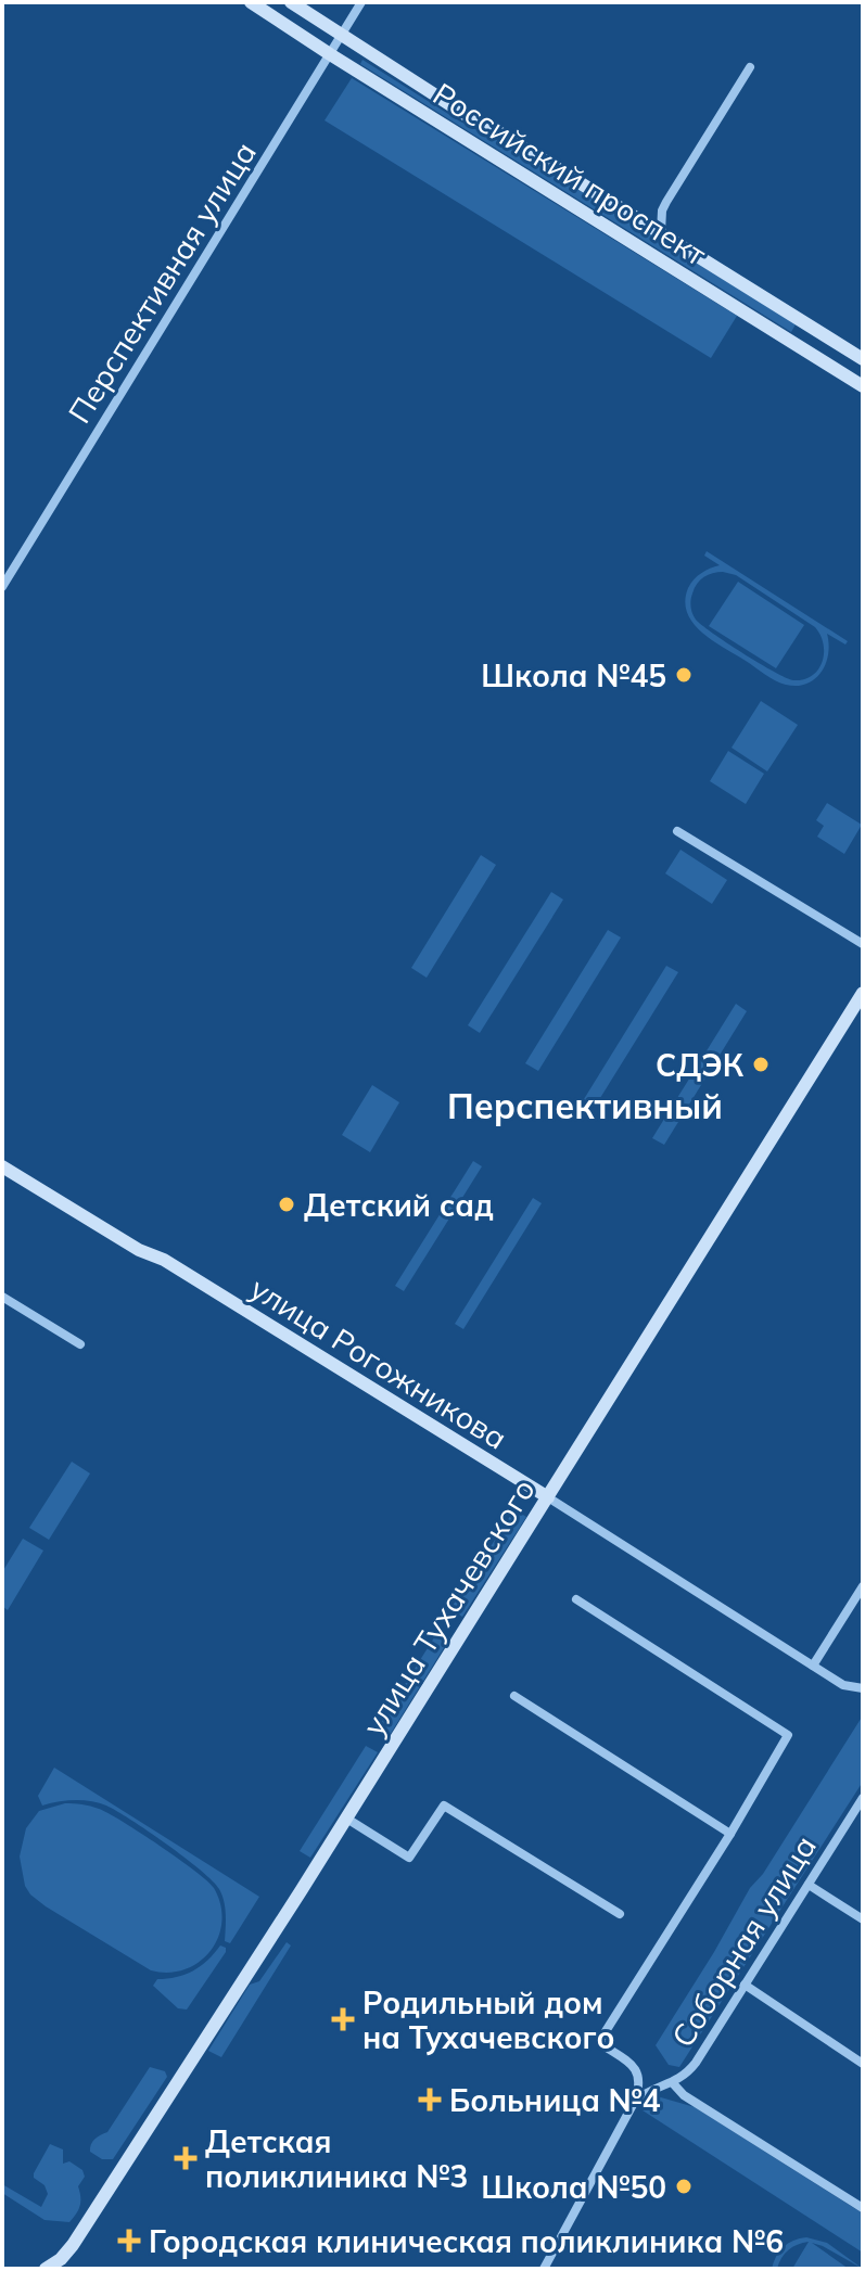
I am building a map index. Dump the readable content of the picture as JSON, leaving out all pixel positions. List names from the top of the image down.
{
  "streets": {
    "main road": ["Российский проспект", "улица Рогожникова", "улица Тухачевского"],
    "street": ["Перспективная улица", "Соборная улица"]
  },
  "crossings": [
    ["Российский проспект", "Перспективная улица"],
    ["улица Рогожникова", "улица Тухачевского"]
  ],
  "districts": ["Перспективный"],
  "places": {
    "other": [
      "Школа №45",
      "СДЭК",
      "Детский сад",
      "Школа №50"
    ],
    "health": [
      "Родильный дом на Тухачевского",
      "Больница №4",
      "Детская поликлиника №3",
      "Городская клиническая поликлиника №6"
    ]
  }
}
